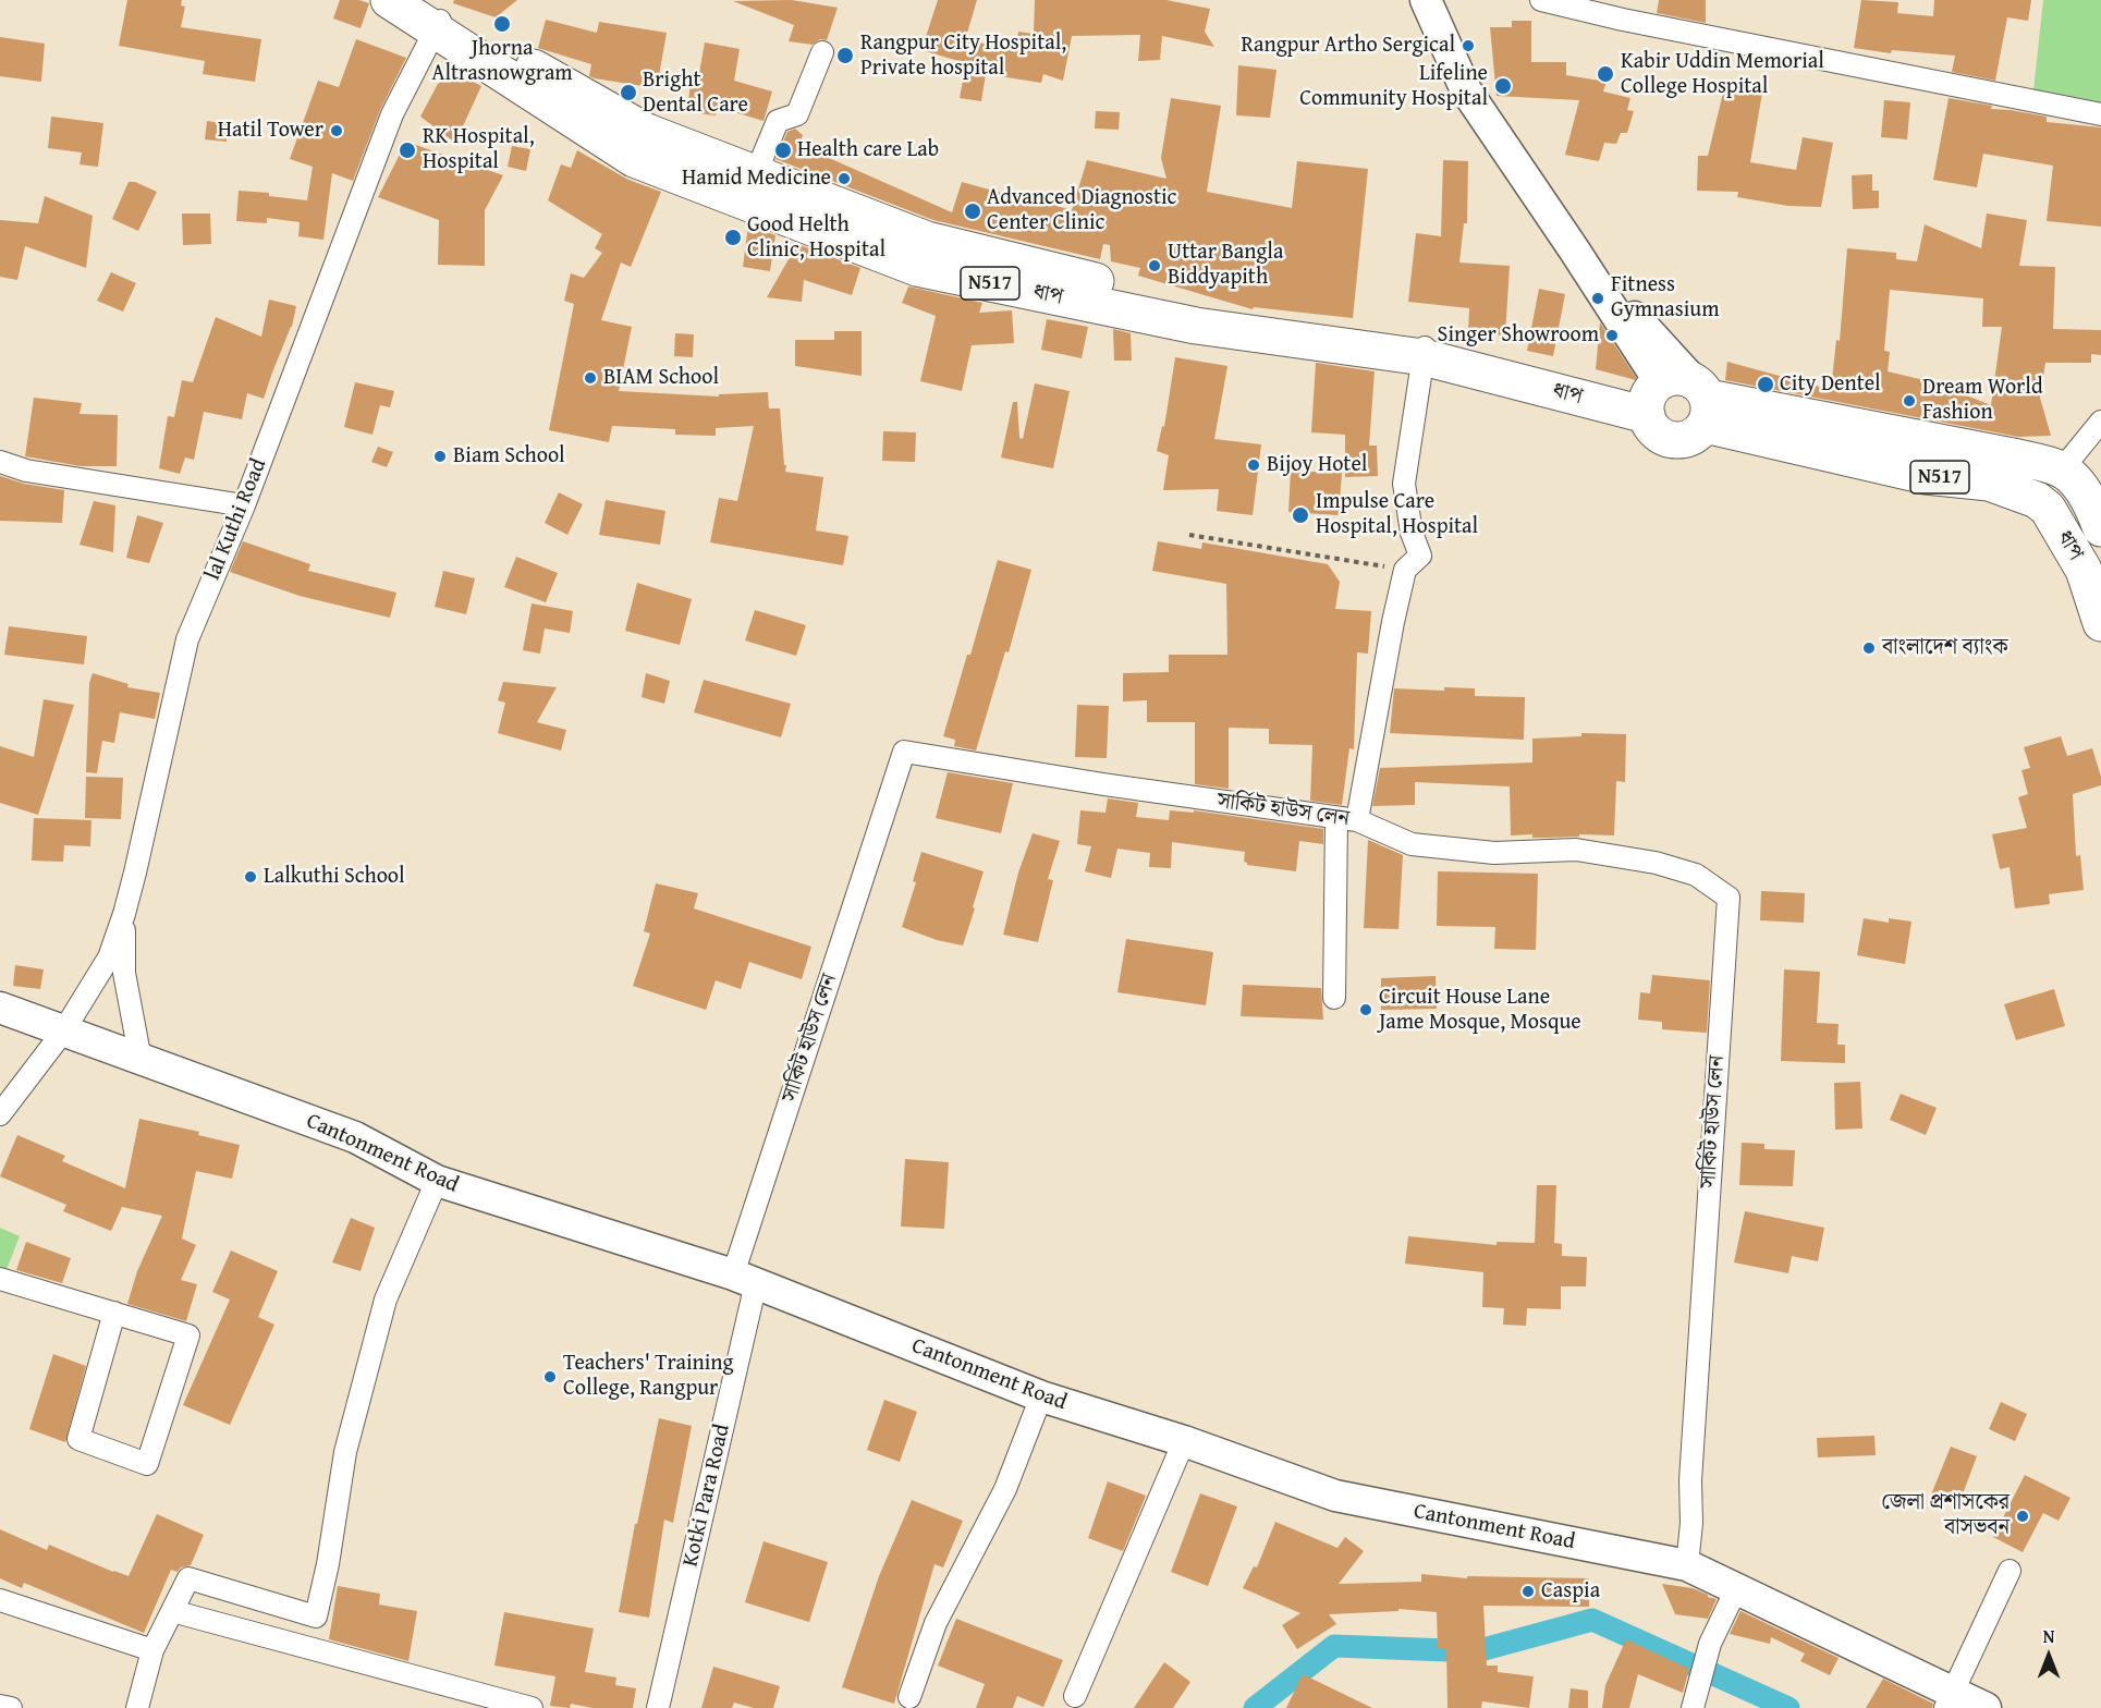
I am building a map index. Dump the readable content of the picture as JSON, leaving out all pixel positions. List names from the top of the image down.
{
  "streets": {
    "highway": ["N517", "ধাপ"],
    "main road": ["Cantonment Road"],
    "street": ["lal Kuthi Road", "সার্কিট হাউস লেন", "Kotki Para Road"]
  },
  "crossings": [
    ["ধাপ", "lal Kuthi Road"],
    ["lal Kuthi Road", "Cantonment Road"],
    ["সার্কিট হাউস লেন", "Cantonment Road"],
    ["সার্কিট হাউস লেন", "Kotki Para Road"],
    ["Cantonment Road", "Kotki Para Road"]
  ],
  "places": [
    "Jhorna Altrasnowgram",
    "Rangpur Artho Sergical",
    "Rangpur City Hospital, Private hospital",
    "Kabir Uddin Memorial College Hospital",
    "Lifeline Community Hospital",
    "Bright Dental Care",
    "Hatil Tower",
    "RK Hospital, Hospital",
    "Health care Lab",
    "Hamid Medicine",
    "Advanced Diagnostic Center Clinic",
    "Good Helth Clinic, Hospital",
    "Uttar Bangla Biddyapith",
    "Fitness Gymnasium",
    "Singer Showroom",
    "BIAM School",
    "City Dentel",
    "Dream World Fashion",
    "Biam School",
    "Bijoy Hotel",
    "Impulse Care Hospital, Hospital",
    "বাংলাদেশ ব্যাংক",
    "Lalkuthi School",
    "Circuit House Lane Jame Mosque, Mosque",
    "Teachers' Training College, Rangpur",
    "জেলা প্রশাসকের বাসভবন",
    "Caspia"
  ],
  "north": "top"
}
